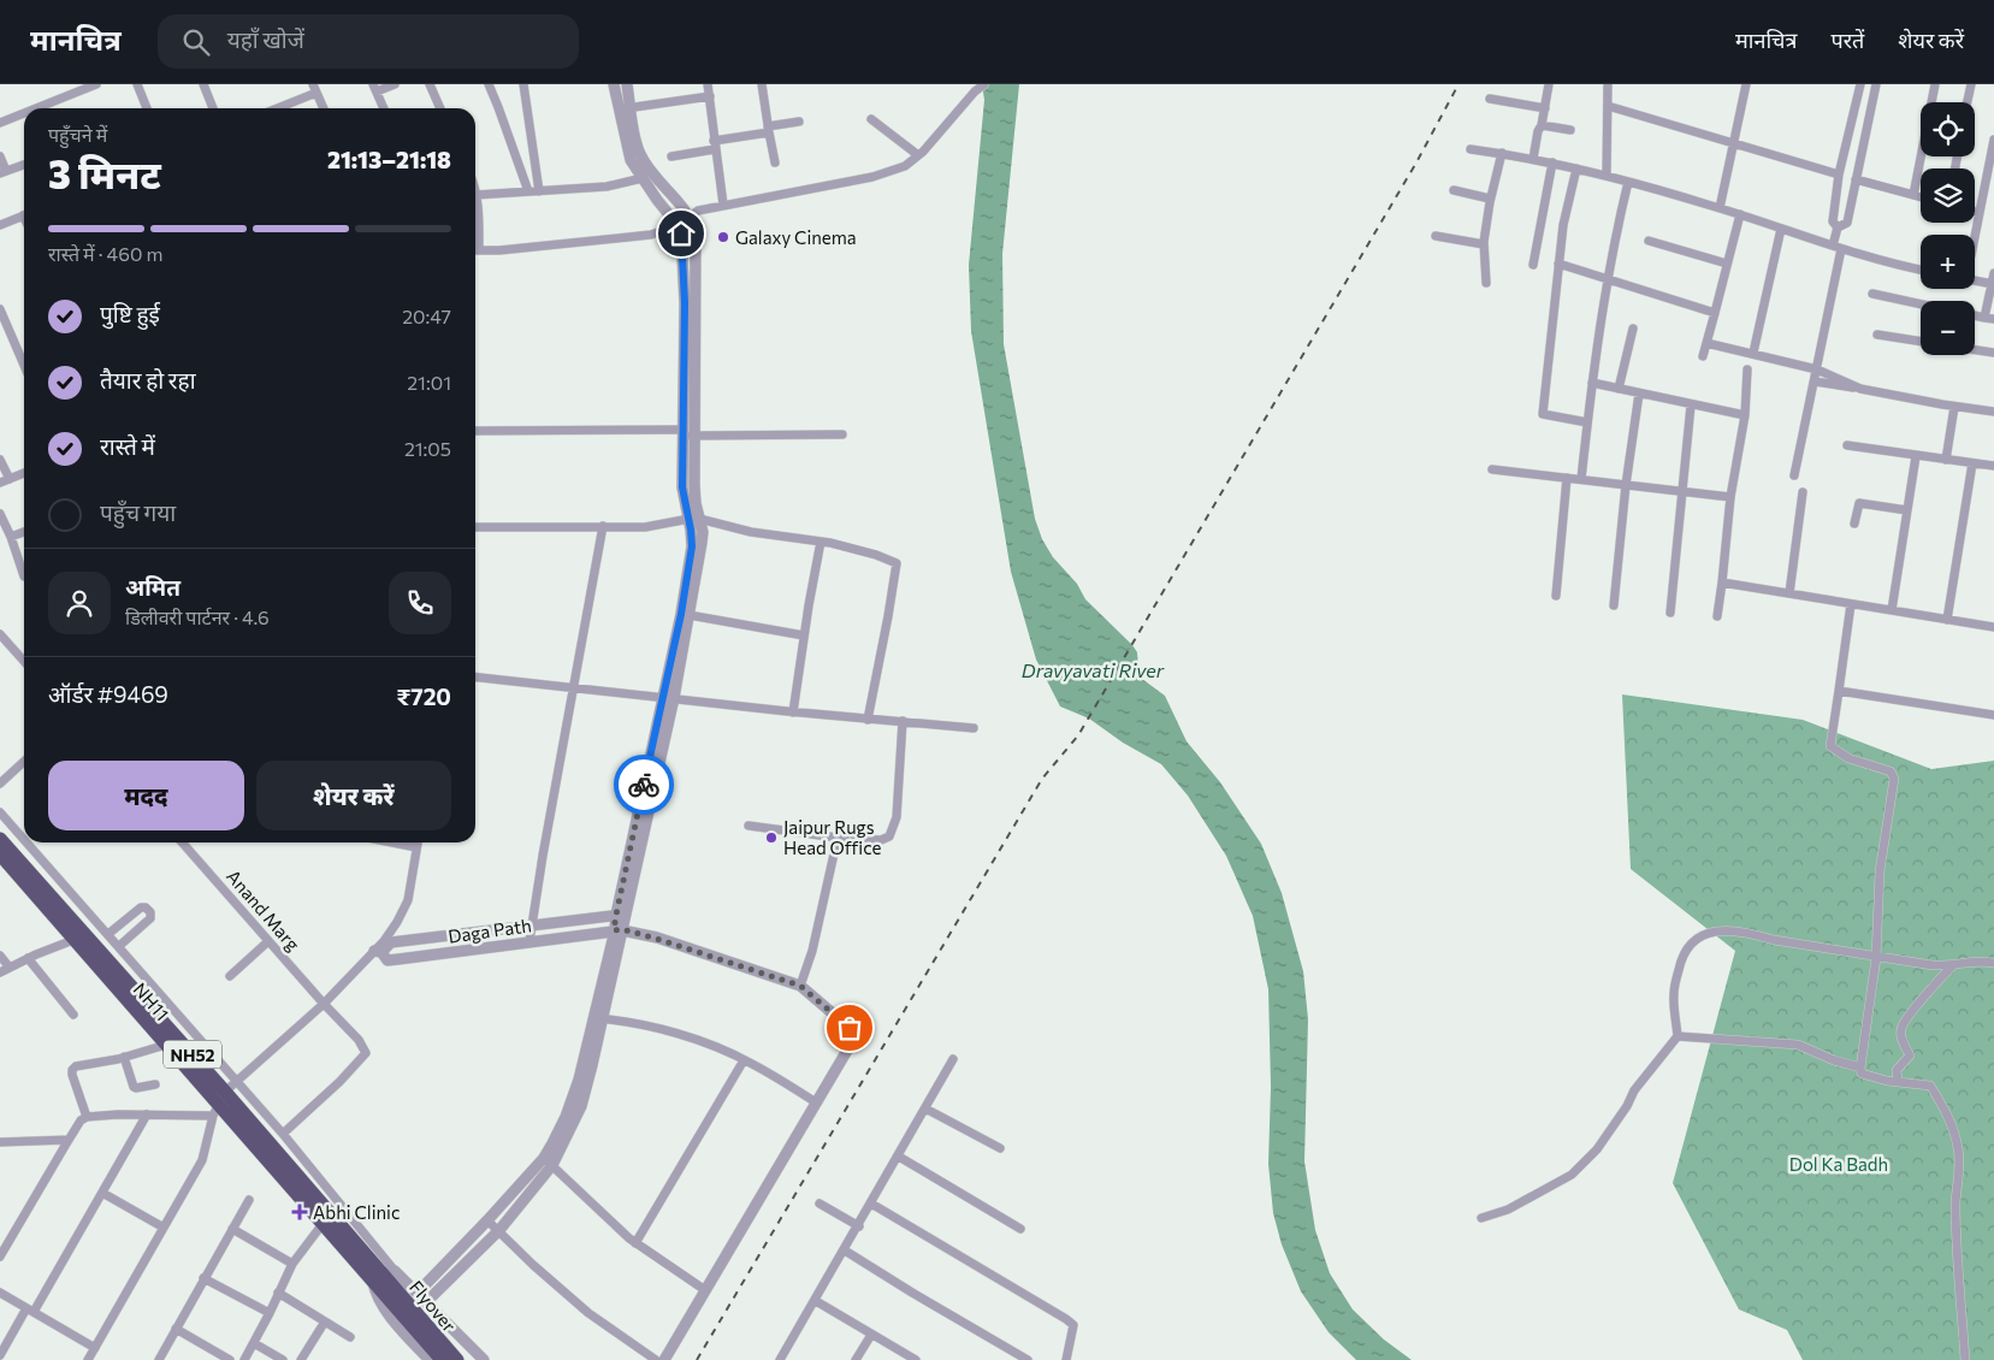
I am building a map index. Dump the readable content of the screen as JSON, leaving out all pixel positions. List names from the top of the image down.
{
  "streets": {
    "highway": ["NH11", "NH52", "Flyover"],
    "street": ["Anand Marg", "Daga Path"]
  },
  "crossings": [
    ["NH11", "NH52"],
    ["NH11", "Flyover"],
    ["NH52", "Flyover"]
  ],
  "water": ["Dravyavati River"],
  "parks": ["Dol Ka Badh"],
  "places": {
    "other": ["Galaxy Cinema", "Jaipur Rugs Head Office"],
    "health": ["Abhi Clinic"]
  },
  "page": {
    "header": "मानचित्र",
    "search": "यहाँ खोजें",
    "nav": ["मानचित्र", "परतें", "शेयर करें"],
    "map_buttons": ["+", "−"],
    "heading": ["3 मिनट", "पहुँचने में", "21:13–21:18"],
    "panel": [
      "अमित",
      "डिलीवरी पार्टनर · 4.6",
      "ऑर्डर #9469",
      "₹720"
    ],
    "bar": "रास्ते में · 460 m",
    "list": [
      ["पुष्टि हुई", "20:47"],
      ["तैयार हो रहा", "21:01"],
      ["रास्ते में", "21:05"],
      "पहुँच गया"
    ],
    "buttons": ["मदद", "शेयर करें"]
  }
}
